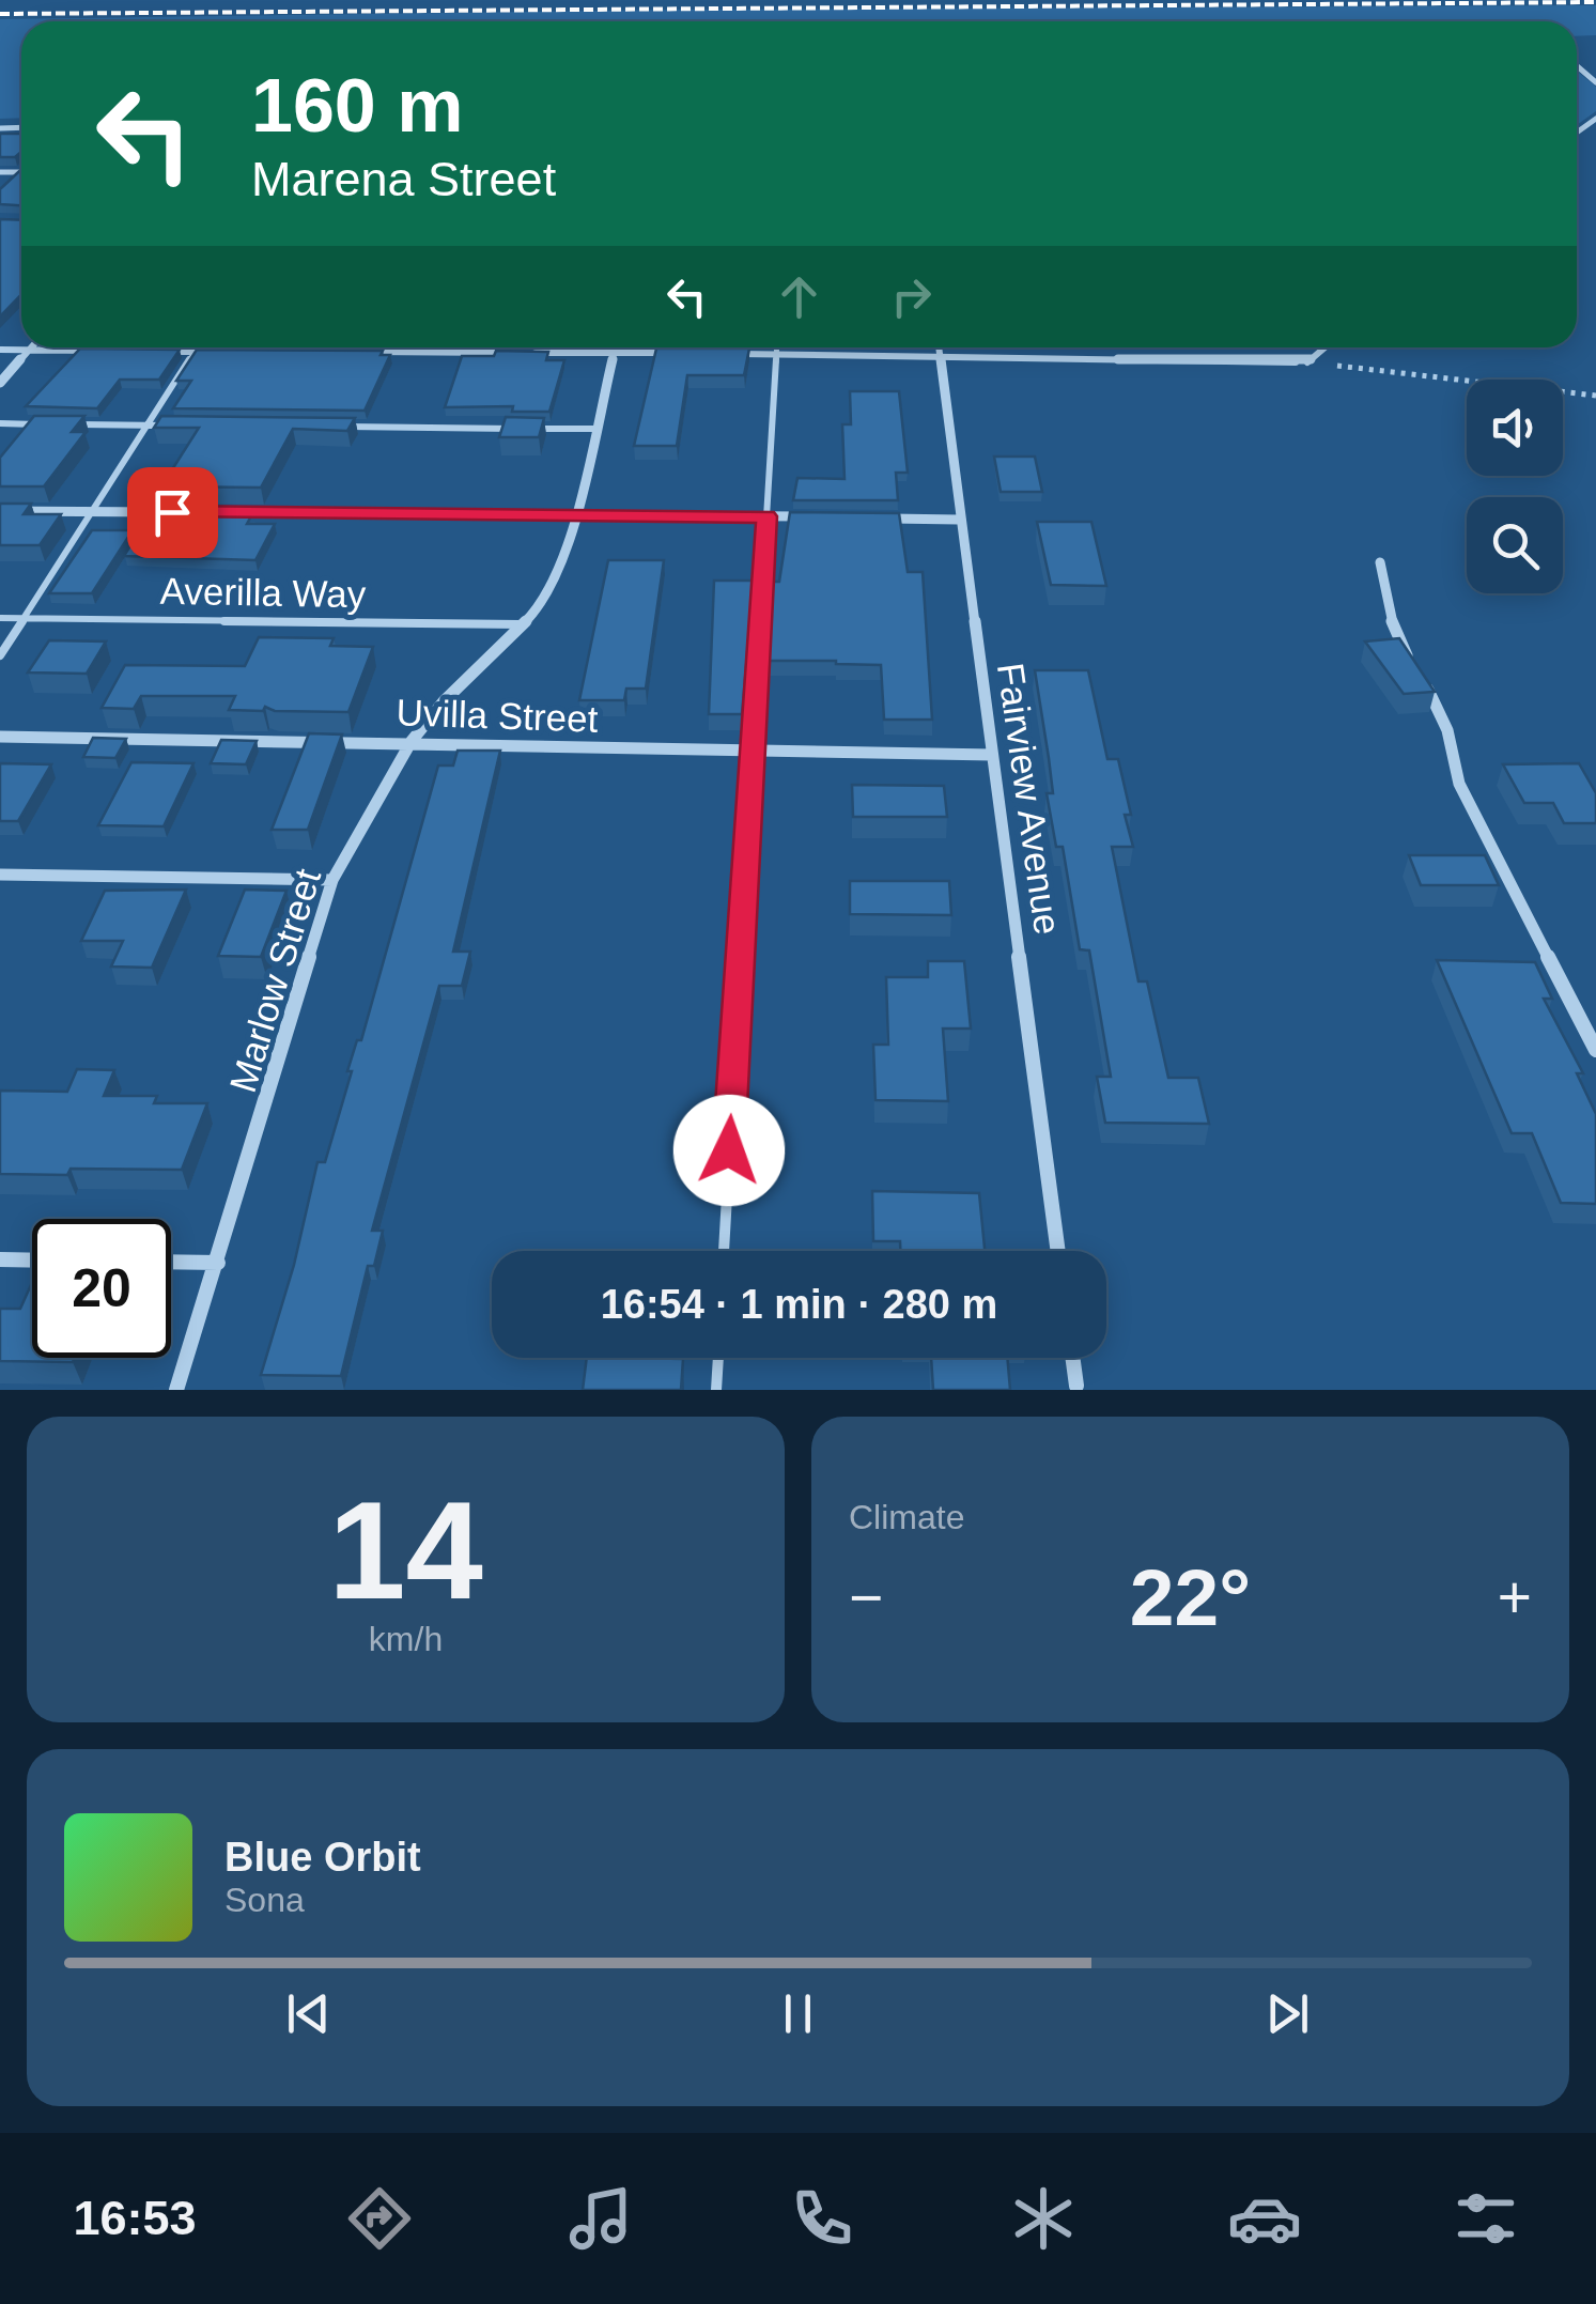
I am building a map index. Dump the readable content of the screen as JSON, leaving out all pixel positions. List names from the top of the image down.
{
  "streets": {
    "street": ["Uvilla Street", "Fairview Avenue", "Marlow Street"],
    "lane": ["Averilla Way"]
  },
  "crossings": [
    ["Averilla Way", "Marlow Street"],
    ["Uvilla Street", "Fairview Avenue"],
    ["Uvilla Street", "Marlow Street"]
  ],
  "page": {
    "turn": ["160 m", "Marena Street"],
    "limit": "20",
    "trip": "16:54 · 1 min · 280 m",
    "tile": [
      ["14", "km/h"],
      "Climate"
    ],
    "heat": ["−", "22°", "+"],
    "song": ["Blue Orbit", "Sona"],
    "tabs": "16:53"
  }
}
